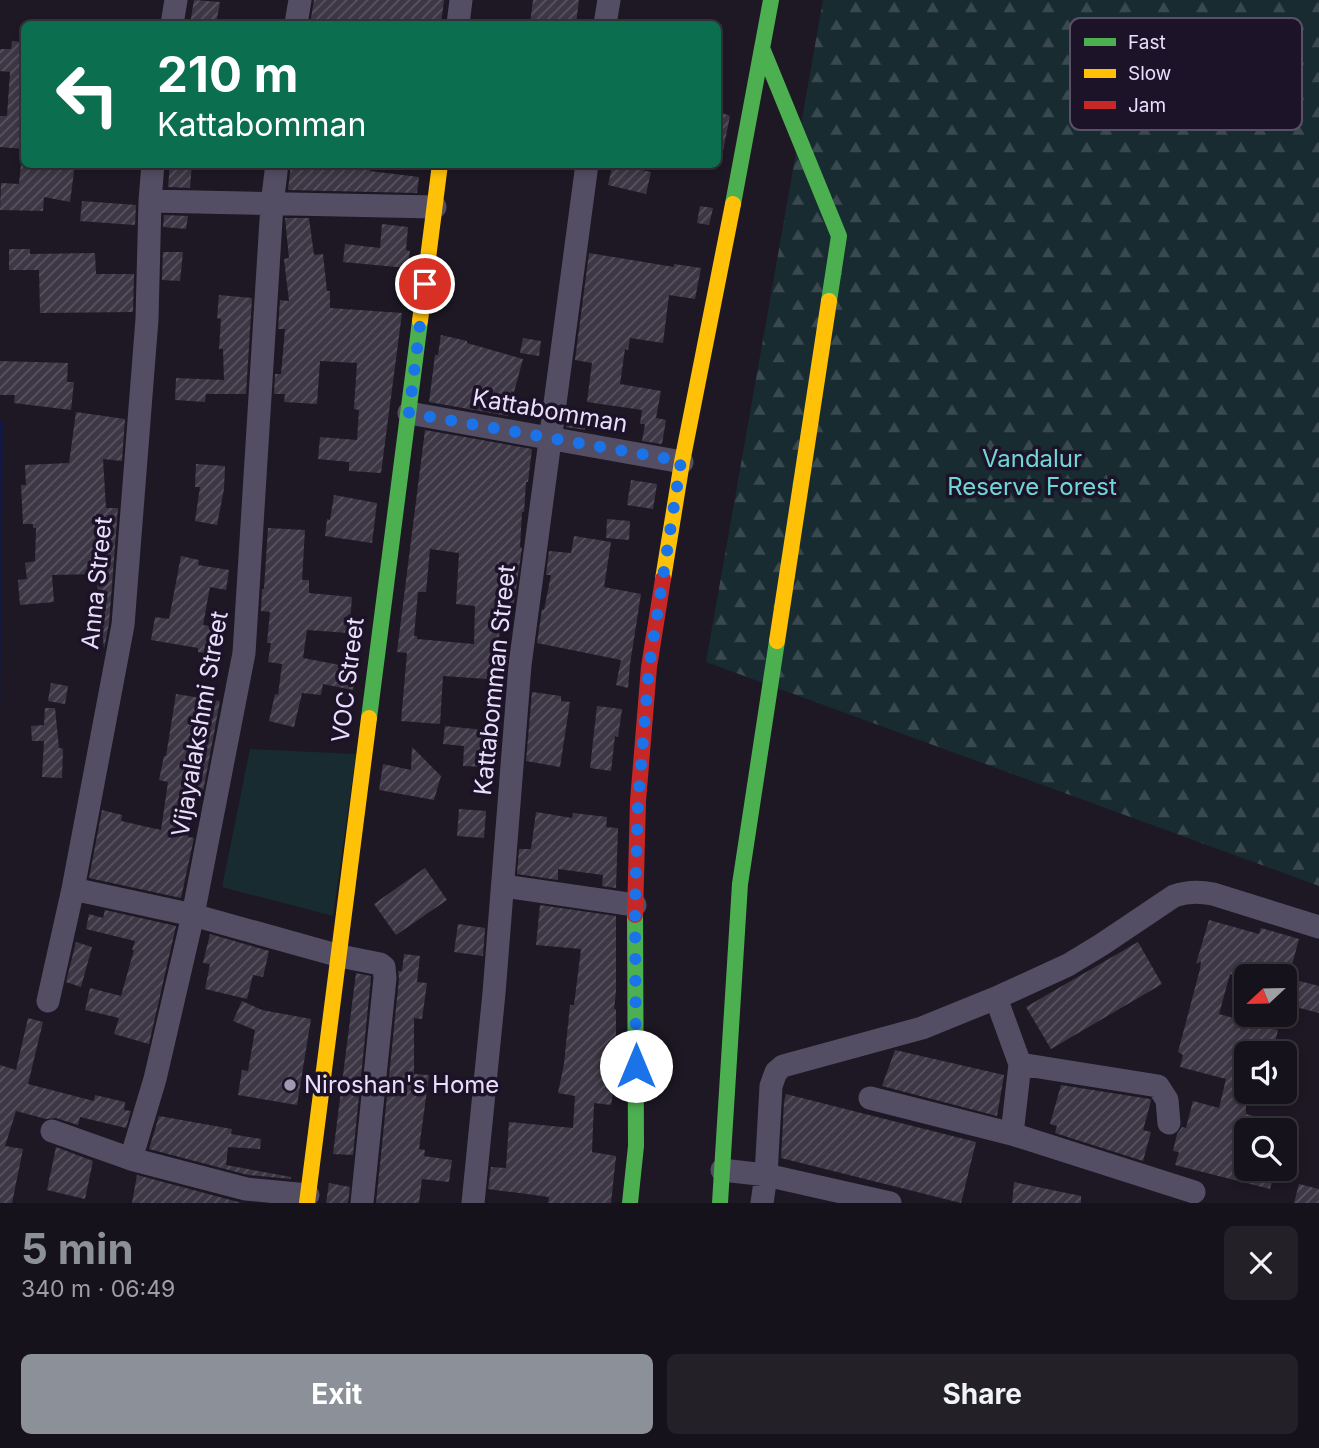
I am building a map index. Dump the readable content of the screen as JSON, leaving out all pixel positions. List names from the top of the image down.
{
  "streets": {
    "street": [
      "Kattabomman",
      "Anna Street",
      "VOC Street",
      "Kattabomman Street",
      "Vijayalakshmi Street"
    ]
  },
  "crossings": [
    ["Kattabomman", "VOC Street"],
    ["Kattabomman", "Kattabomman Street"]
  ],
  "parks": ["Vandalur Reserve Forest"],
  "places": ["Niroshan's Home"],
  "legend": ["Fast", "Slow", "Jam"],
  "north": "left",
  "page": {
    "turn": ["210 m", "Kattabomman"],
    "heading": ["5 min", "340 m · 06:49"],
    "buttons": ["Exit", "Share"]
  }
}
